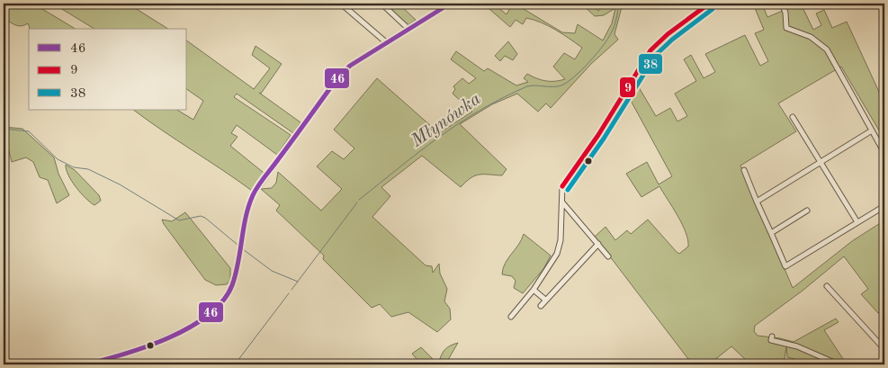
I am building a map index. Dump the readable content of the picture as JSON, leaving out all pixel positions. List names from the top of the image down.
{
  "water": ["Młynówka"],
  "lines": ["transit line 46", "transit line 9", "transit line 38"],
  "legend": ["46", "9", "38"]
}
